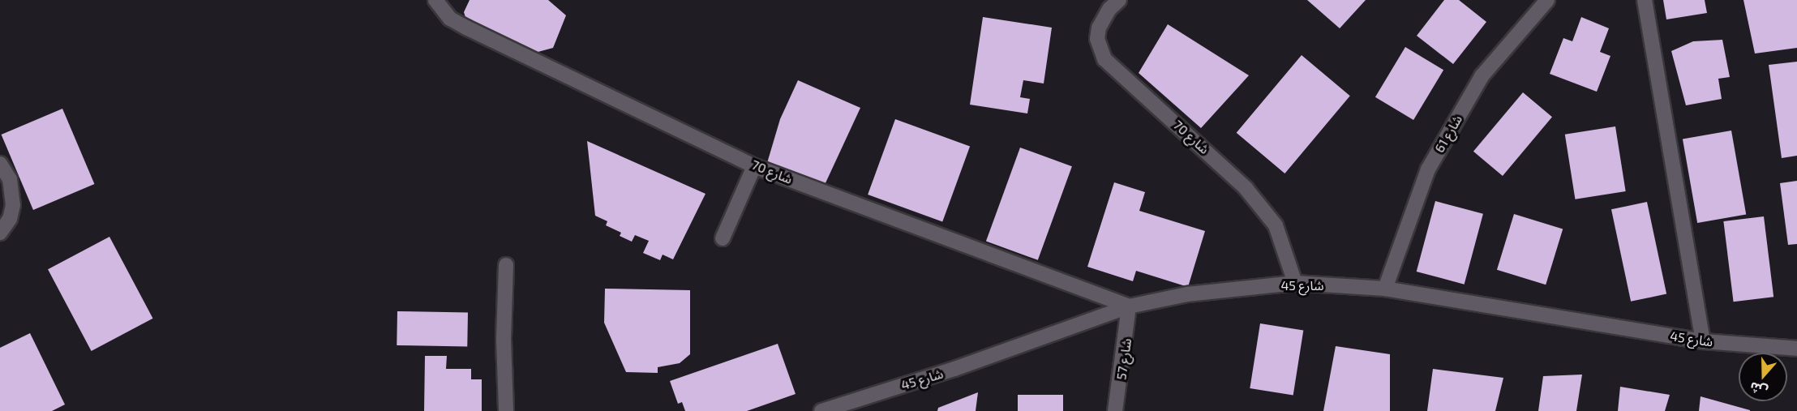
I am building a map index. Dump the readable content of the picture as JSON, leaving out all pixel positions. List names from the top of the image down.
{
  "streets": {
    "street": [
      "شارع 61",
      "شارع 70",
      "شارع 45",
      "شارع 57"
    ]
  },
  "crossings": [
    ["شارع 61", "شارع 45"],
    ["شارع 70", "شارع 45"],
    ["شارع 70", "شارع 57"],
    ["شارع 45", "شارع 57"]
  ],
  "north": "bottom"
}
